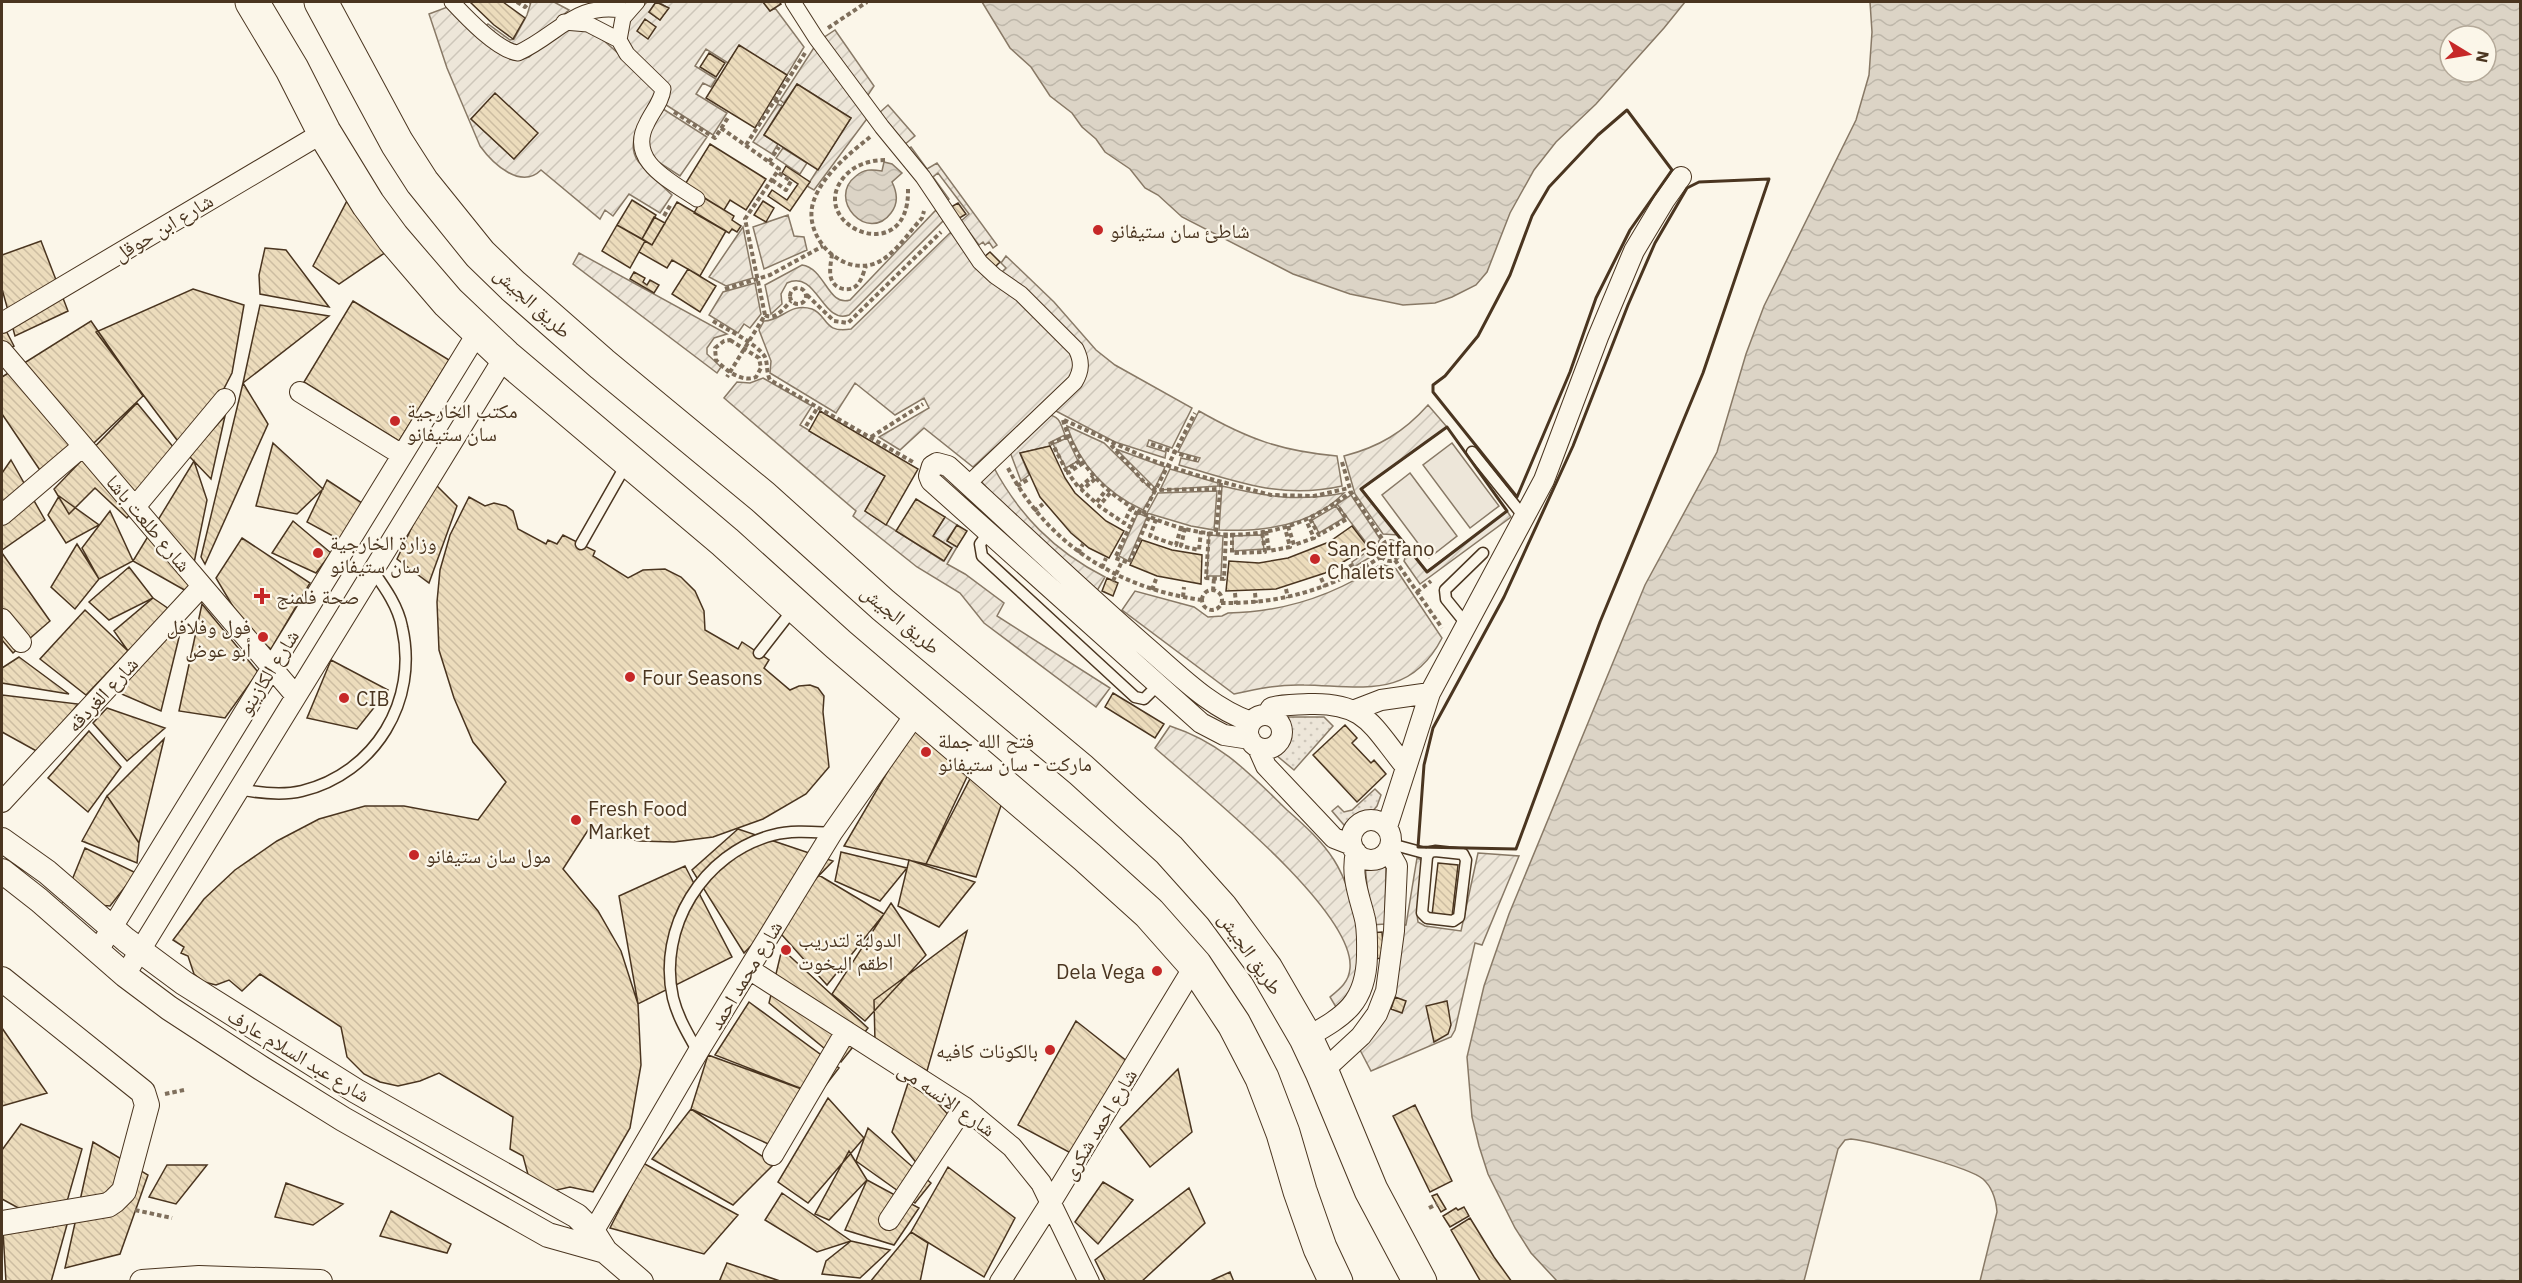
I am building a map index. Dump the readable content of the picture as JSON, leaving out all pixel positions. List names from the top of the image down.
{
  "streets": {
    "highway": ["طريق الجيش"],
    "street": [
      "شارع ابن حوقل",
      "شارع طلعت باشا",
      "شارع الكازينو",
      "شارع الغردقه",
      "شارع محمد احمد",
      "شارع عبد السلام عارف",
      "شارع الانسه مى",
      "شارع احمد شكرى"
    ]
  },
  "crossings": [
    ["شارع طلعت باشا", "شارع الكازينو"],
    ["شارع طلعت باشا", "شارع الغردقه"],
    ["شارع الكازينو", "شارع عبد السلام عارف"],
    ["شارع محمد احمد", "شارع عبد السلام عارف"],
    ["شارع محمد احمد", "شارع الانسه مى"],
    ["شارع الانسه مى", "شارع احمد شكرى"]
  ],
  "places": {
    "other": [
      "شاطئ سان ستيفانو",
      "مكتب الخارجية سان ستيفانو",
      "وزارة الخارجية سان ستيفانو",
      "San Setfano Chalets",
      "فول وفلافل أبو عوض",
      "Four Seasons",
      "CIB",
      "فتح الله جملة ماركت - سان ستيفانو",
      "Fresh Food Market",
      "مول سان ستيفانو",
      "الدولبة لتدريب اطقم اليخوت",
      "Dela Vega",
      "بالكونات كافيه"
    ],
    "health": ["صحة فلمنج"]
  },
  "north": "right"
}
